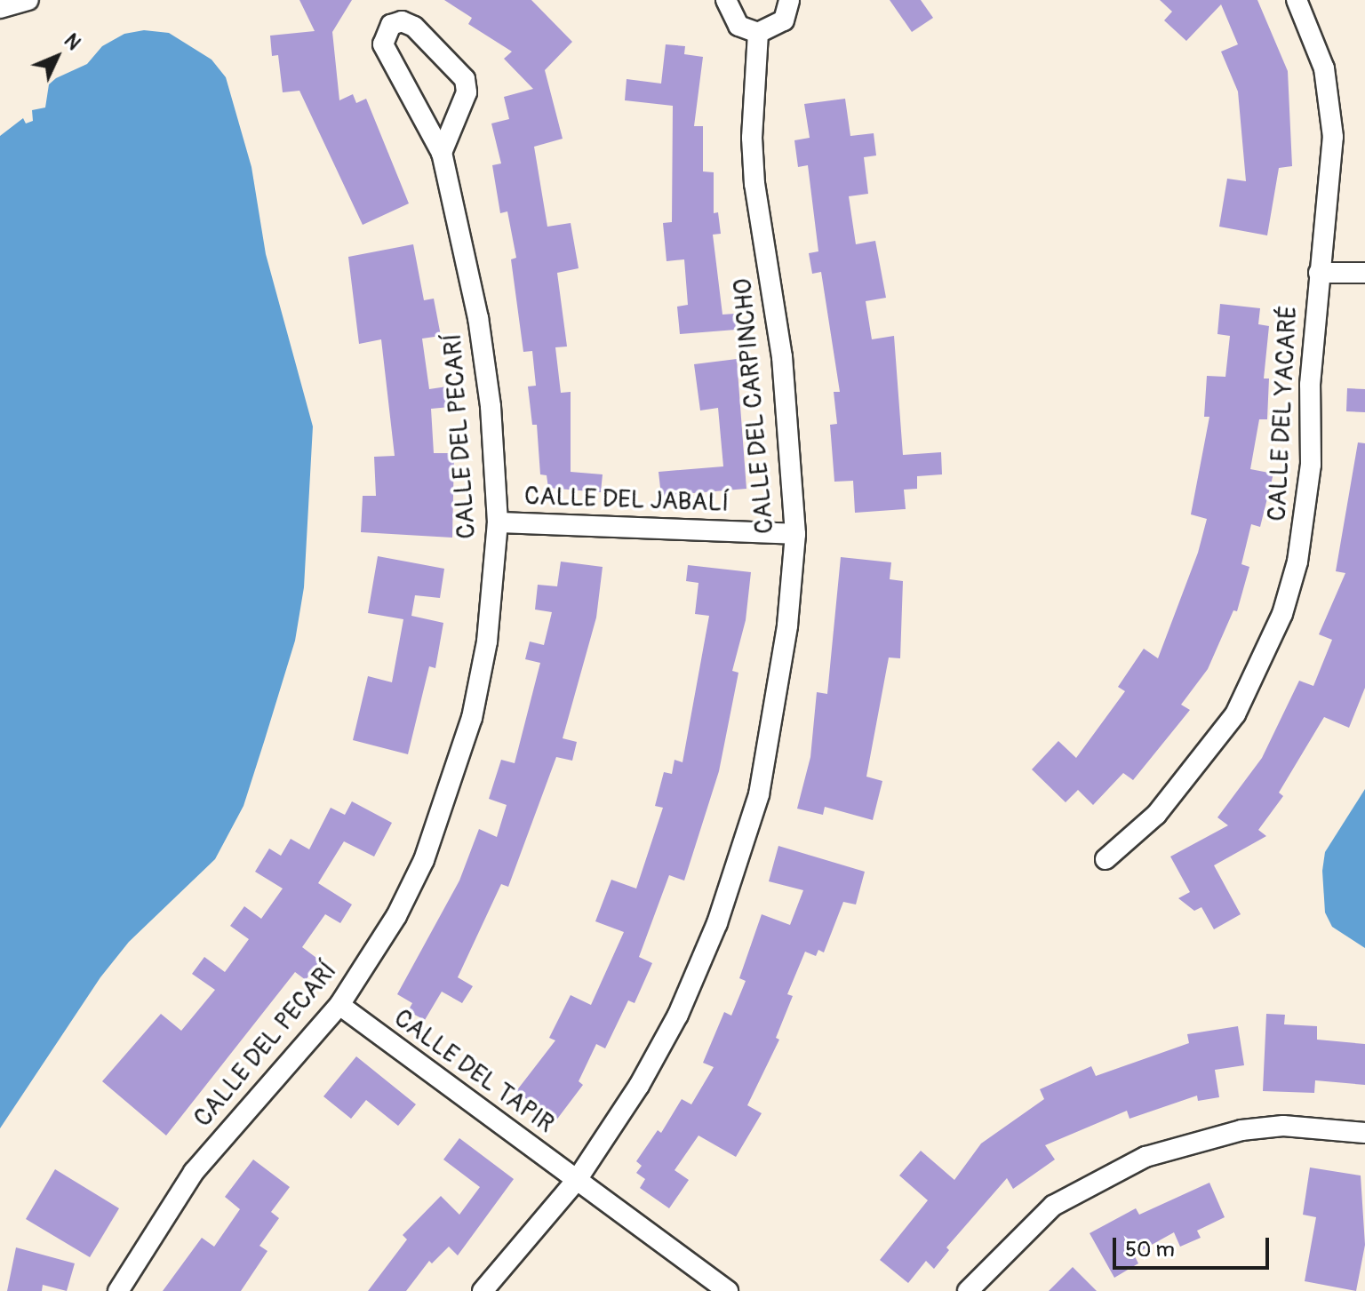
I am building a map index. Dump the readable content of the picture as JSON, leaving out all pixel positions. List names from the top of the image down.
{
  "streets": {
    "street": [
      "CALLE DEL CARPINCHO",
      "CALLE DEL YACARÉ",
      "CALLE DEL PECARÍ",
      "CALLE DEL JABALÍ",
      "CALLE DEL TAPIR"
    ]
  },
  "crossings": [
    ["CALLE DEL CARPINCHO", "CALLE DEL JABALÍ"],
    ["CALLE DEL CARPINCHO", "CALLE DEL TAPIR"],
    ["CALLE DEL PECARÍ", "CALLE DEL JABALÍ"],
    ["CALLE DEL PECARÍ", "CALLE DEL TAPIR"]
  ],
  "scale_bar": "50 m",
  "north": "top right"
}
